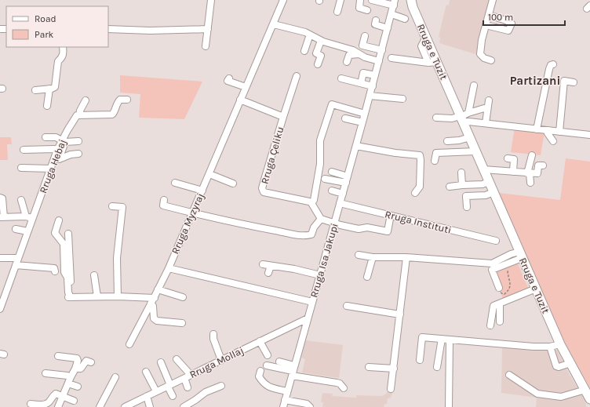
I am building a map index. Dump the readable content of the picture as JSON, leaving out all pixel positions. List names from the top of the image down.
{
  "streets": {
    "main road": ["Rruga e Tuzit"],
    "street": [
      "Rruga Çeliku",
      "Rruga Hebaj",
      "Rruga Instituti",
      "Rruga Myzyraj",
      "Rruga Isa Jakupi",
      "Rruga Mollaj"
    ]
  },
  "crossings": [
    ["Rruga Instituti", "Rruga Isa Jakupi"],
    ["Rruga Isa Jakupi", "Rruga Mollaj"]
  ],
  "districts": ["Partizani"],
  "legend": ["Road", "Park"],
  "scale_bar": "100 m"
}
